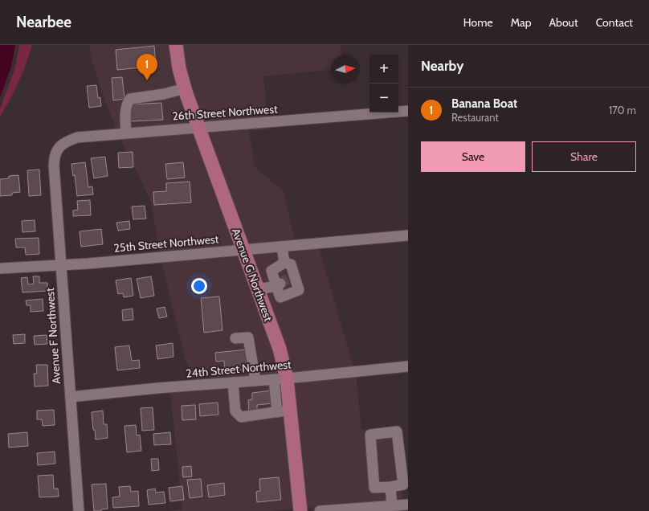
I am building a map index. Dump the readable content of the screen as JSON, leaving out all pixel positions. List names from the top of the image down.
{
  "streets": {
    "main road": ["Avenue G Northwest"],
    "street": [
      "26th Street Northwest",
      "25th Street Northwest",
      "Avenue F Northwest",
      "24th Street Northwest"
    ]
  },
  "crossings": [
    ["26th Street Northwest", "Avenue G Northwest"],
    ["26th Street Northwest", "Avenue F Northwest"],
    ["25th Street Northwest", "Avenue G Northwest"],
    ["25th Street Northwest", "Avenue F Northwest"],
    ["Avenue G Northwest", "24th Street Northwest"],
    ["Avenue F Northwest", "24th Street Northwest"]
  ],
  "north": "right",
  "page": {
    "header": "Nearbee",
    "nav": [
      "Home",
      "Map",
      "About",
      "Contact"
    ],
    "heading": "Nearby",
    "pins": "1",
    "map_buttons": ["+", "−"],
    "list": [
      {
        "mark": "1",
        "name": "Banana Boat",
        "note": "Restaurant",
        "value": "170 m"
      }
    ],
    "buttons": ["Save", "Share"]
  }
}
